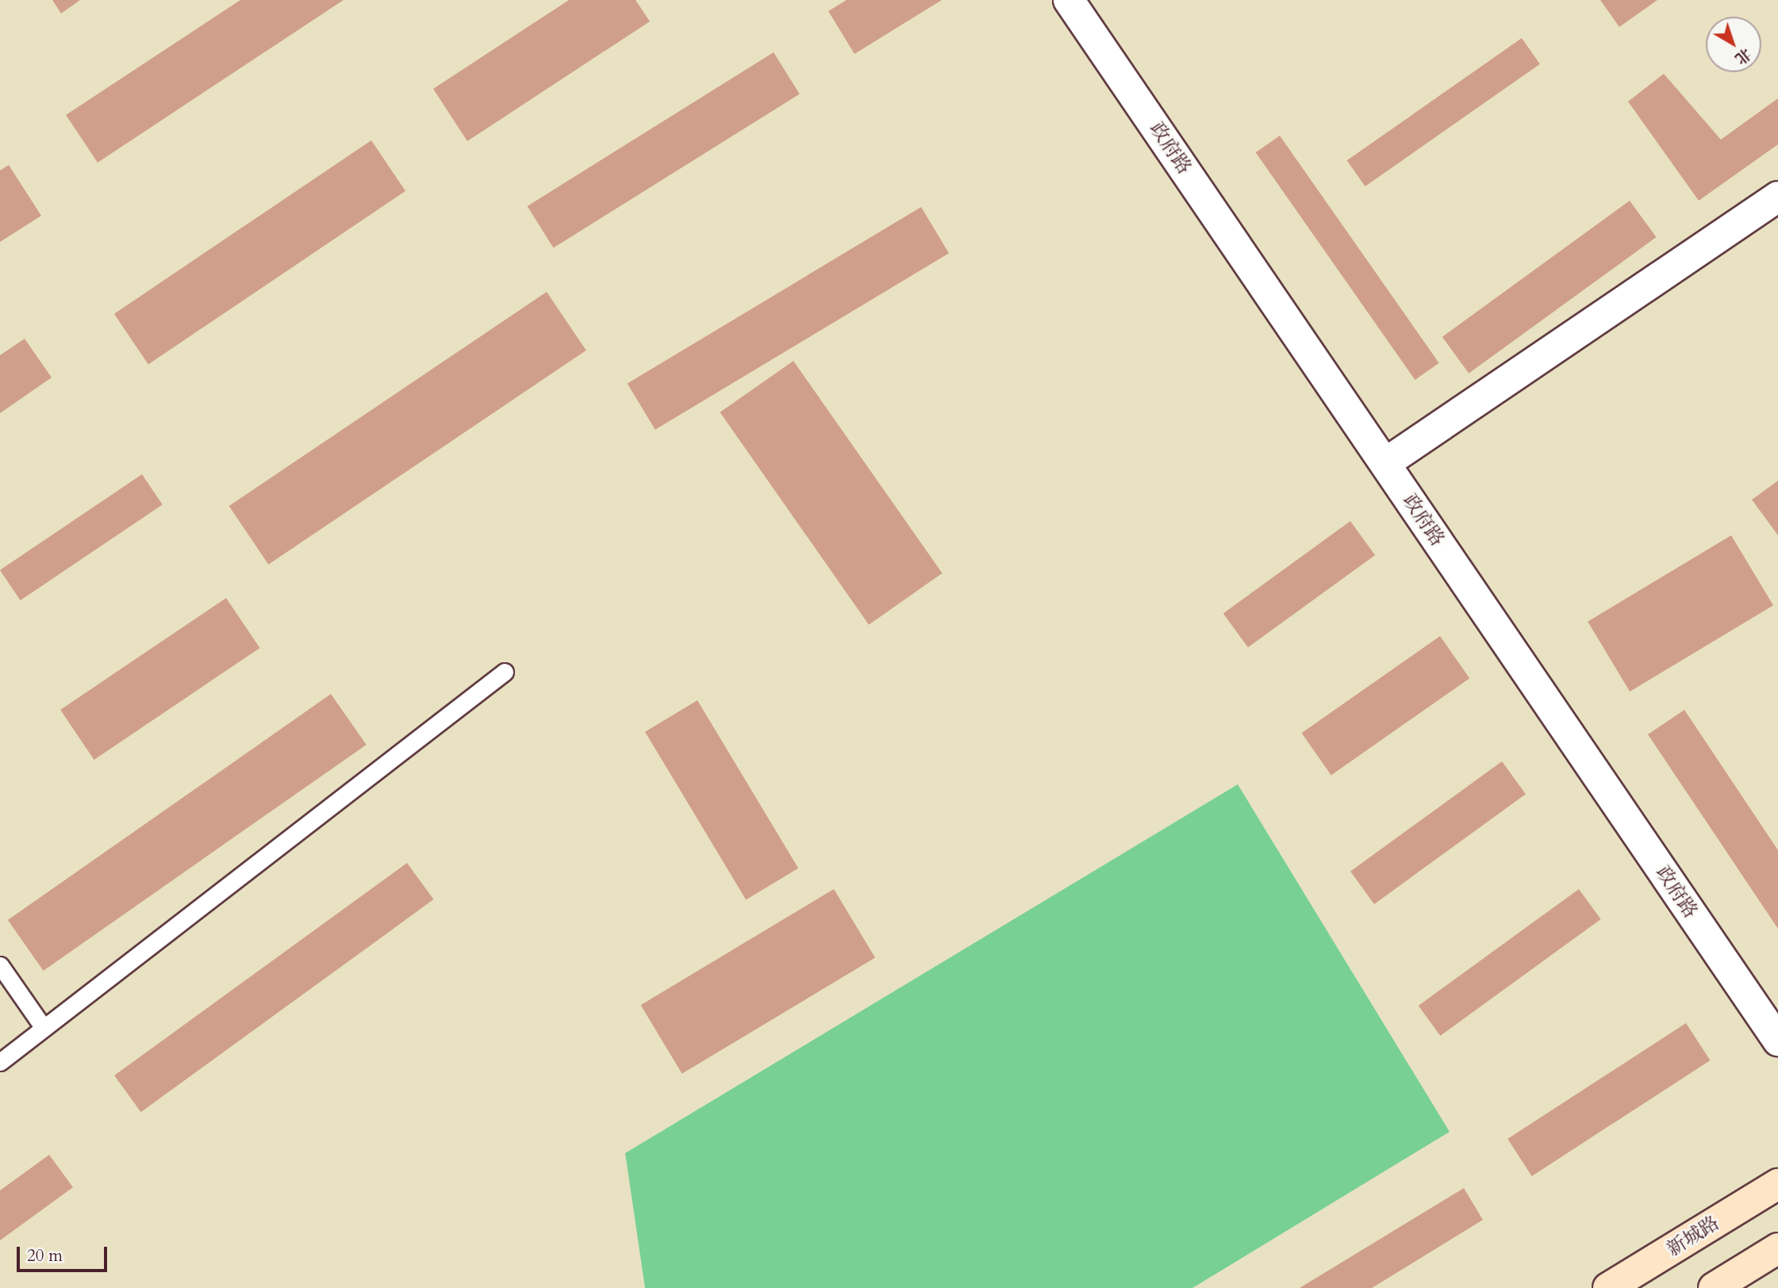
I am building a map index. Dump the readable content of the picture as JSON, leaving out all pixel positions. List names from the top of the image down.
{
  "streets": {
    "main road": ["新城路"],
    "street": ["政府路"]
  },
  "scale_bar": "20 m",
  "north": "bottom right"
}
